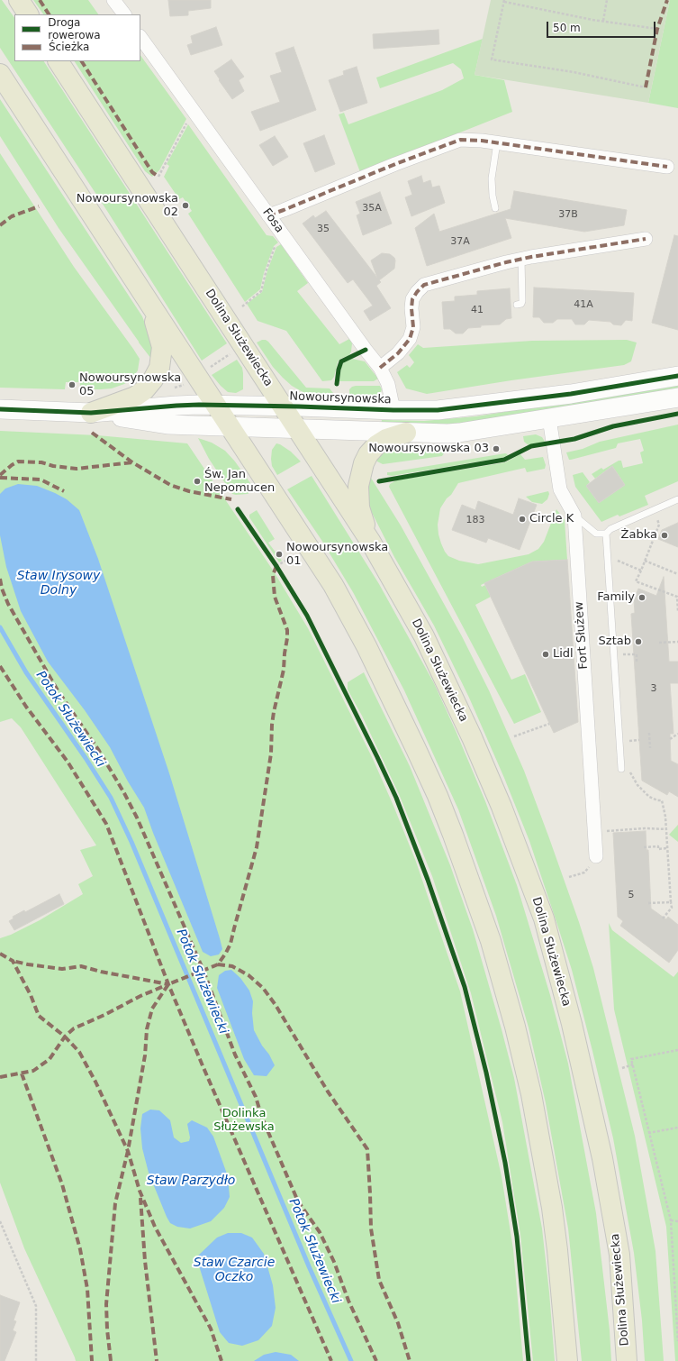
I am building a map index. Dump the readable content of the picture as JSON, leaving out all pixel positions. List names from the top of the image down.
{
  "streets": {
    "main road": ["Dolina Służewiecka"],
    "street": ["Fosa", "Nowoursynowska", "Fort Służew"]
  },
  "crossings": [
    ["Fosa", "Nowoursynowska"],
    ["Dolina Służewiecka", "Nowoursynowska"],
    ["Nowoursynowska", "Fort Służew"]
  ],
  "water": [
    "Staw Irysowy Dolny",
    "Potok Służewiecki",
    "Staw Parzydło",
    "Staw Czarcie Oczko"
  ],
  "parks": ["Dolinka Służewska"],
  "places": [
    "Nowoursynowska 02",
    "Nowoursynowska 05",
    "Nowoursynowska 03",
    "Św. Jan Nepomucen",
    "Circle K",
    "Żabka",
    "Nowoursynowska 01",
    "Family",
    "Sztab",
    "Lidl"
  ],
  "house_numbers": [
    "35A",
    "37B",
    "35",
    "37A",
    "41A",
    "41",
    "183",
    "3",
    "5"
  ],
  "legend": ["Droga rowerowa", "Ścieżka"],
  "scale_bar": "50 m"
}
